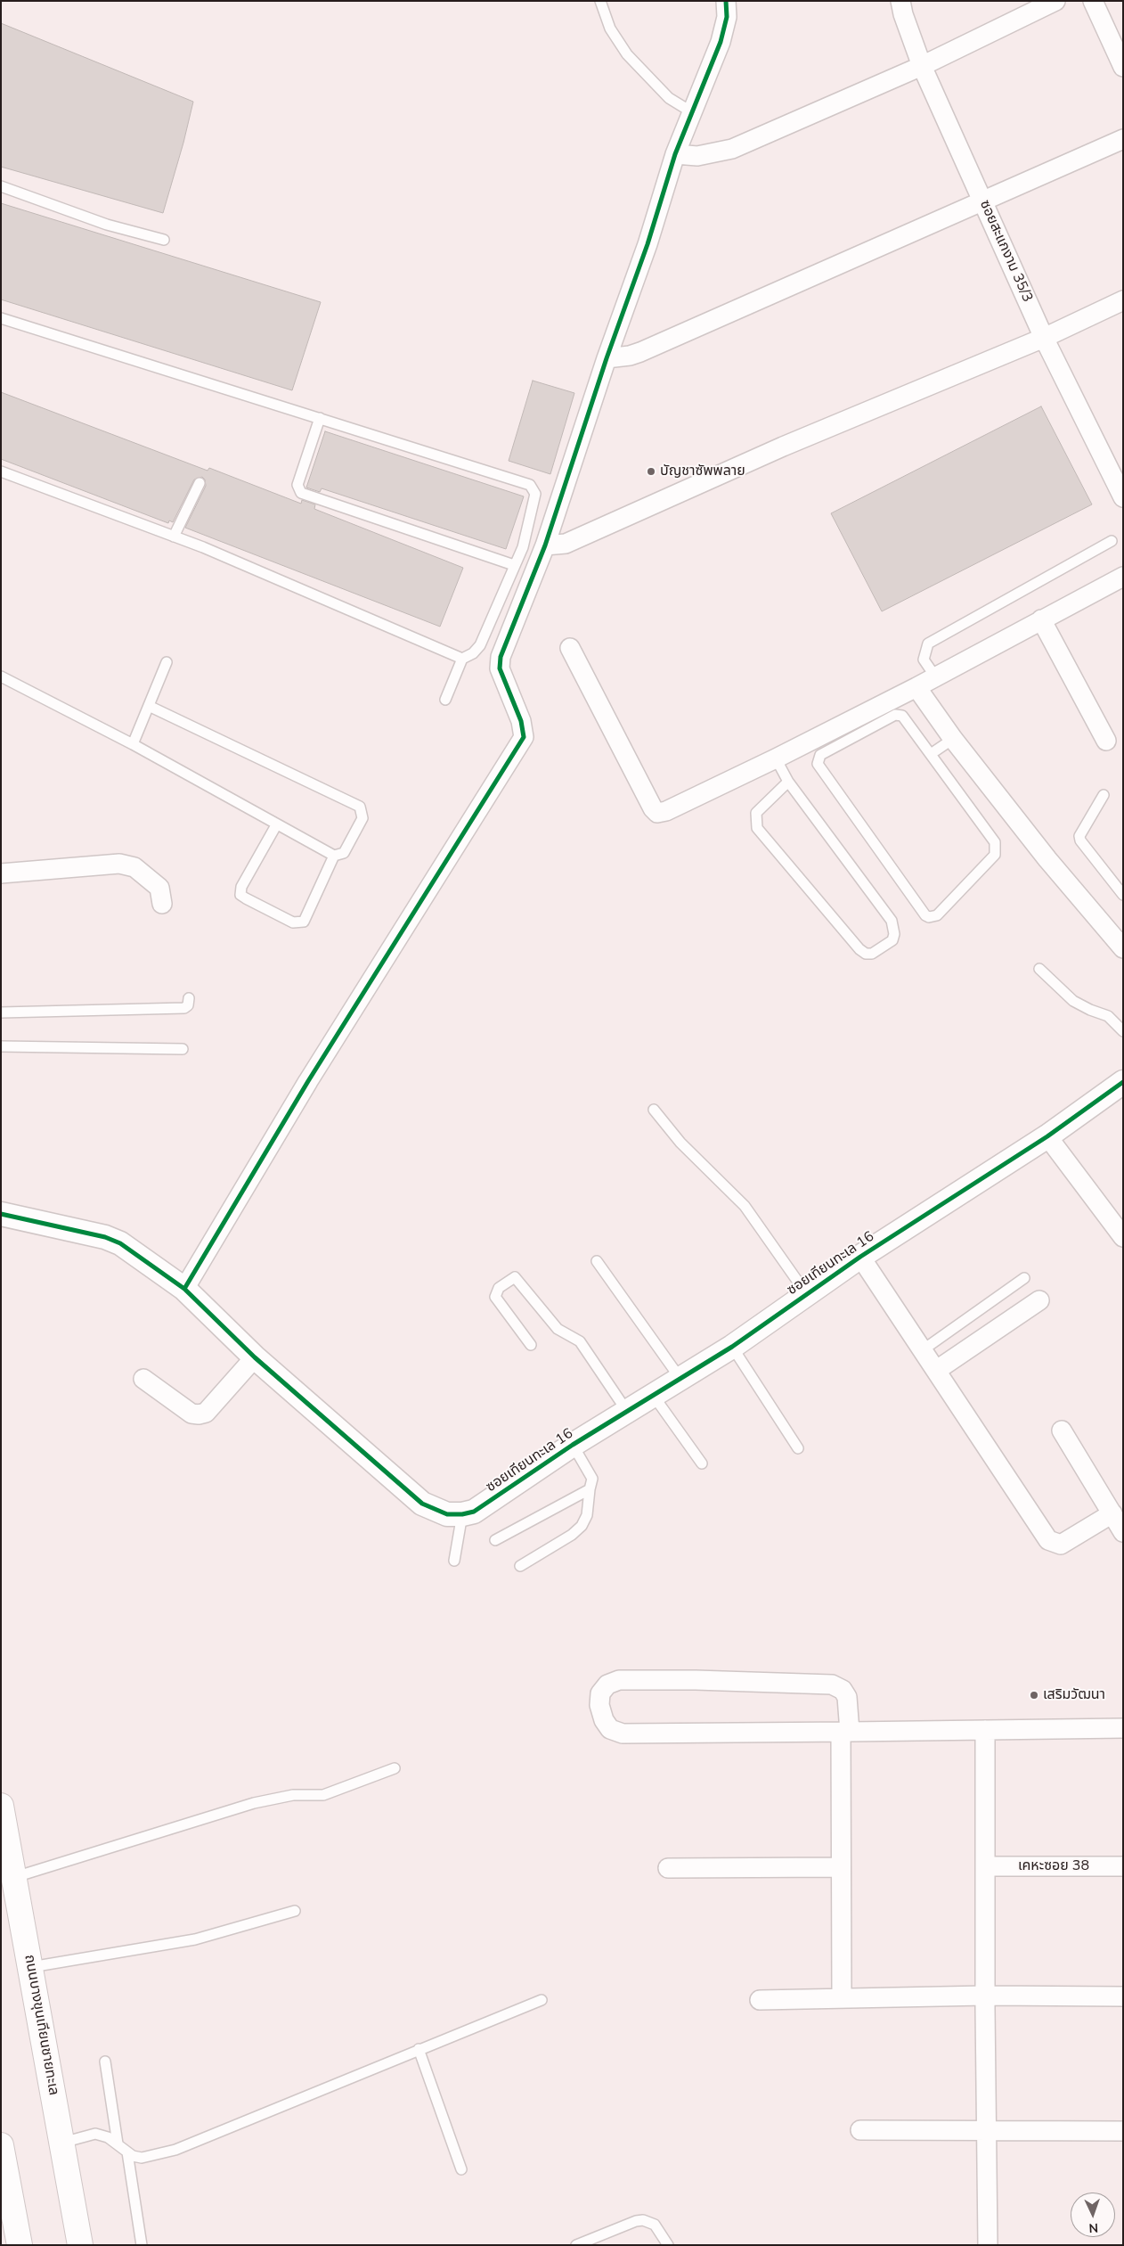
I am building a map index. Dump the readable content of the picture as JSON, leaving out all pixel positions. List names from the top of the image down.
{
  "streets": {
    "main road": ["ถนนบางขุนเทียนชายทะเล"],
    "street": ["ซอยสะแกงาม 35/3", "ซอยเทียนทะเล 16", "เคหะซอย 38"]
  },
  "places": ["บัญชาซัพพลาย", "เสริมวัฒนา"],
  "north": "bottom"
}
